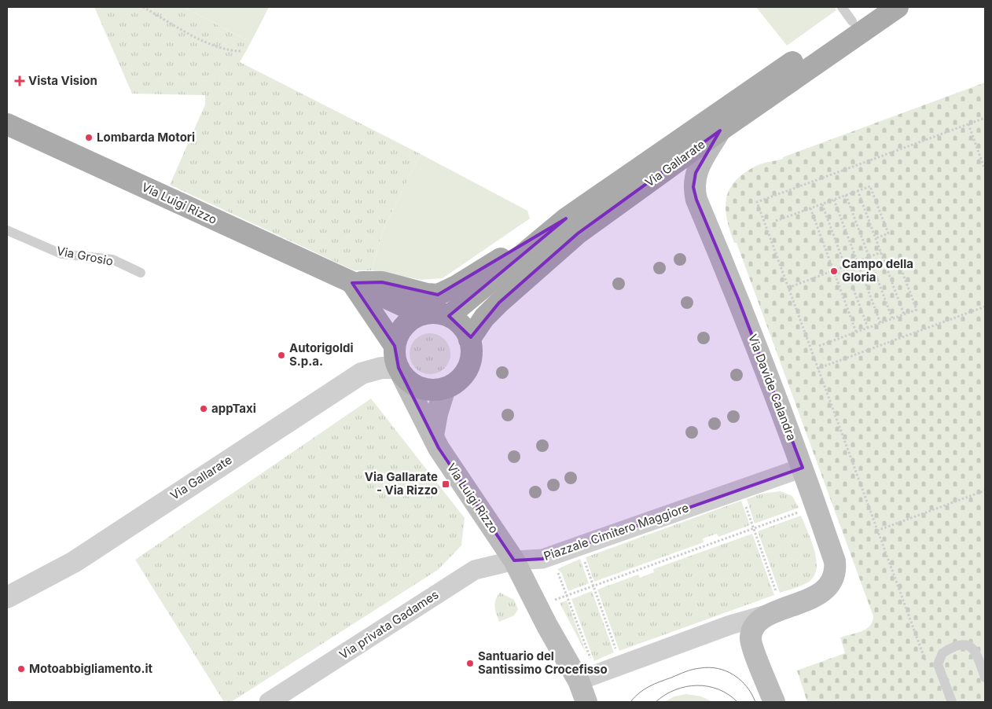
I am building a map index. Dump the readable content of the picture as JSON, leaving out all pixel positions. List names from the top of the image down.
{
  "streets": {
    "main road": ["Via Gallarate", "Via Luigi Rizzo", "Via Davide Calandra"],
    "street": ["Piazzale Cimitero Maggiore", "Via privata Gadames"],
    "lane": ["Via Grosio"]
  },
  "crossings": [
    ["Via Gallarate", "Via Luigi Rizzo"],
    ["Via Gallarate", "Via Davide Calandra"],
    ["Via Luigi Rizzo", "Piazzale Cimitero Maggiore"],
    ["Via Luigi Rizzo", "Via privata Gadames"],
    ["Via Davide Calandra", "Piazzale Cimitero Maggiore"],
    ["Piazzale Cimitero Maggiore", "Via privata Gadames"]
  ],
  "places": {
    "health": ["Vista Vision"],
    "other": [
      "Lombarda Motori",
      "Campo della Gloria",
      "Autorigoldi S.p.a.",
      "appTaxi",
      "Santuario del Santissimo Crocefisso",
      "Motoabbigliamento.it"
    ],
    "transit": ["Via Gallarate - Via Rizzo"]
  }
}
